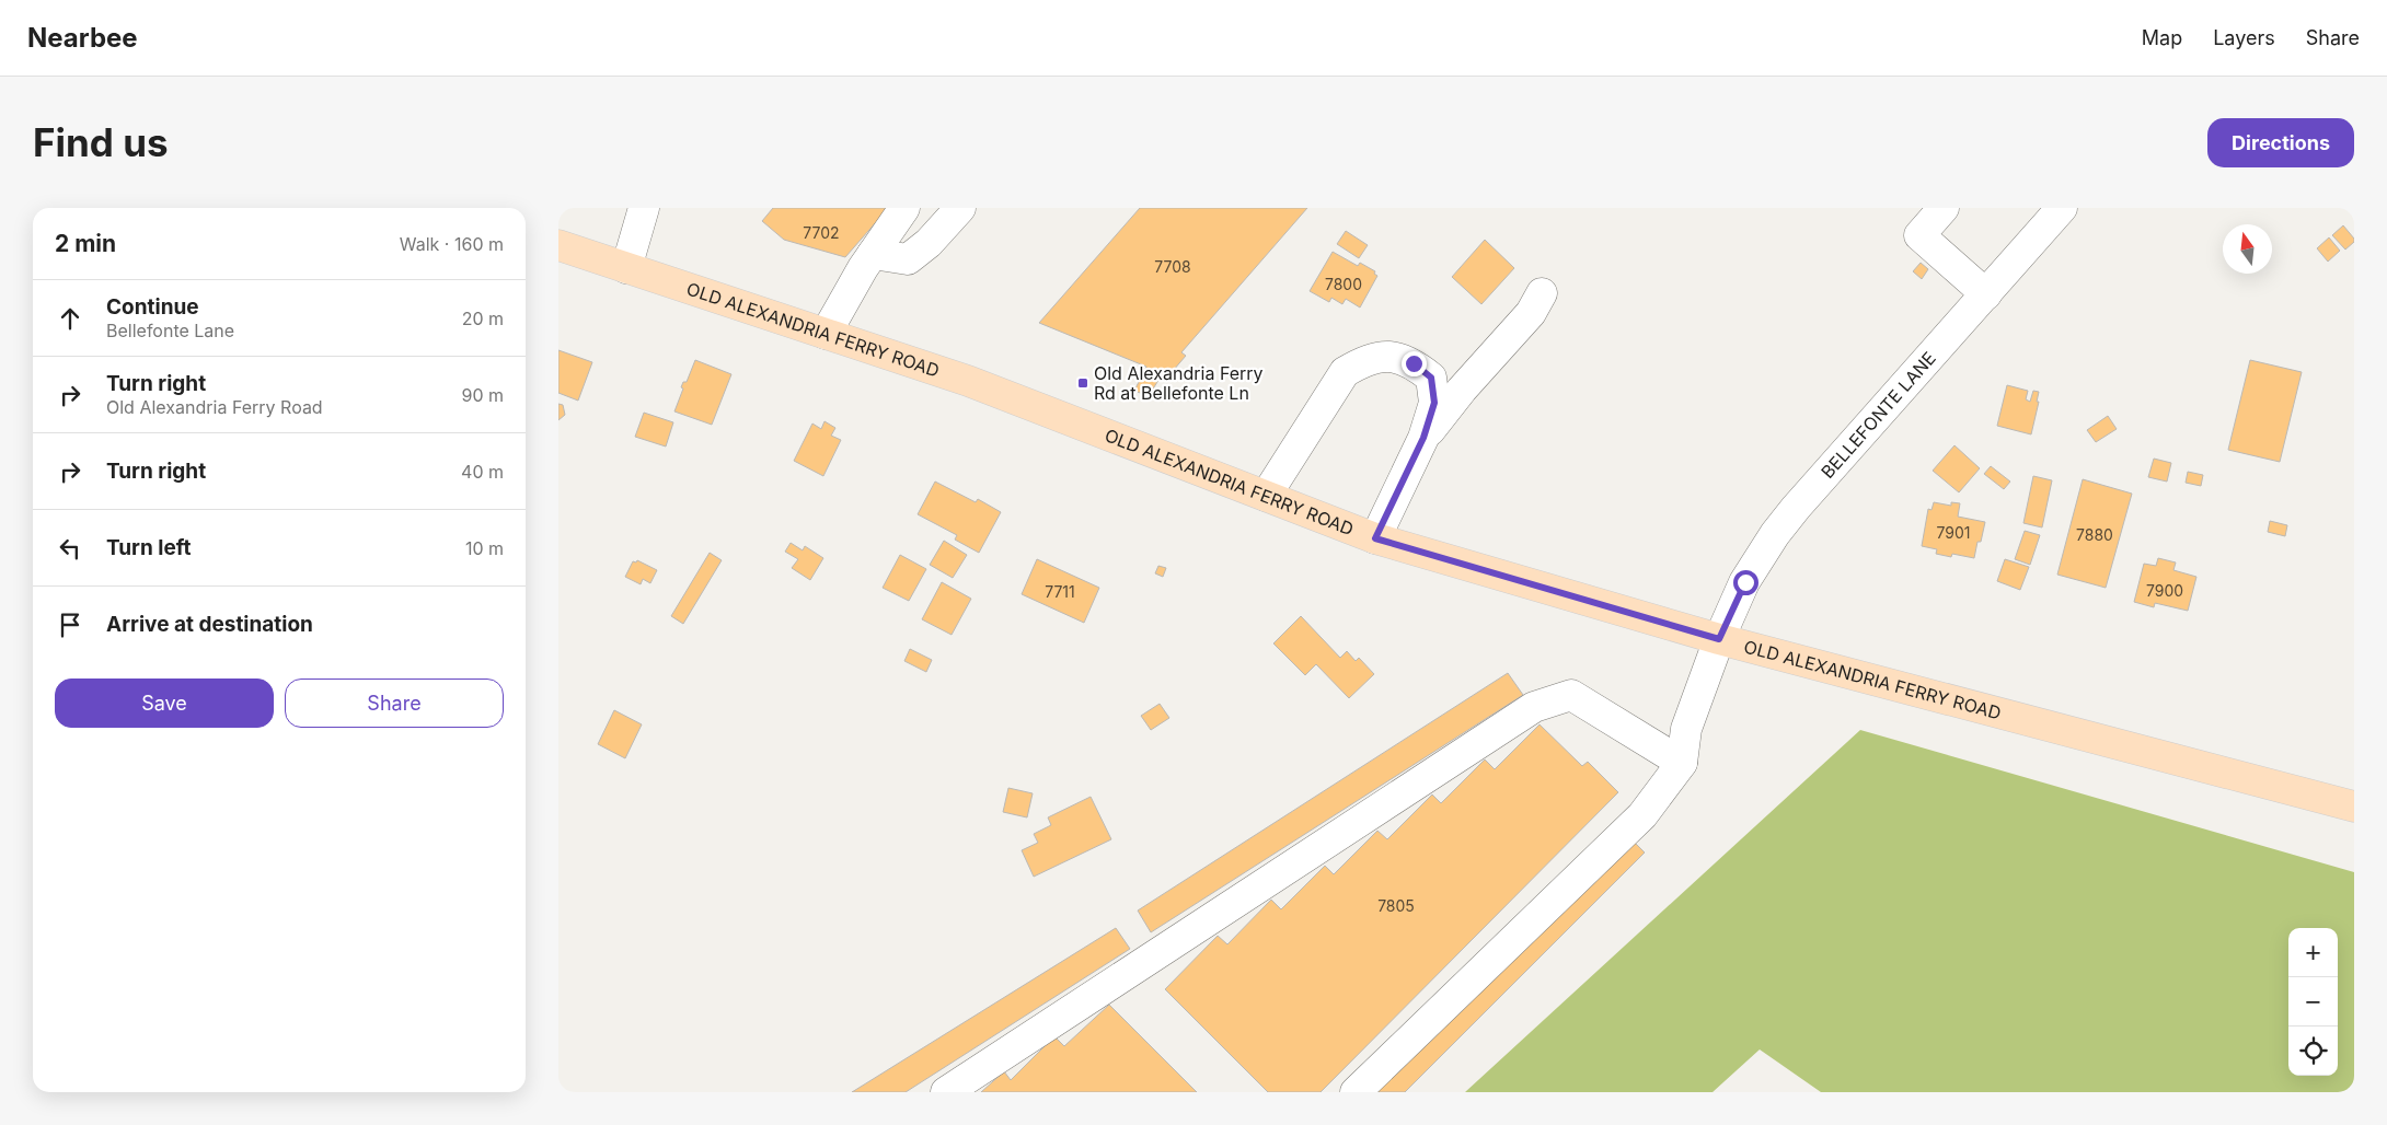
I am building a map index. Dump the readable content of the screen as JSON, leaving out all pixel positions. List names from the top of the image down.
{
  "streets": {
    "main road": ["OLD ALEXANDRIA FERRY ROAD"],
    "street": ["BELLEFONTE LANE"]
  },
  "crossings": [
    ["OLD ALEXANDRIA FERRY ROAD", "BELLEFONTE LANE"]
  ],
  "places": {
    "transit": ["Old Alexandria Ferry Rd at Bellefonte Ln"]
  },
  "house_numbers": [
    "7702",
    "7708",
    "7800",
    "7901",
    "7880",
    "7900",
    "7711",
    "7805"
  ],
  "north": "top",
  "page": {
    "header": "Nearbee",
    "nav": ["Map", "Layers", "Share"],
    "buttons": [
      "Directions",
      ["Save", "Share"]
    ],
    "title": "Find us",
    "heading": ["2 min", "Walk · 160 m"],
    "list": [
      ["Continue", "Bellefonte Lane", "20 m"],
      ["Turn right", "Old Alexandria Ferry Road", "90 m"],
      ["Turn right", "40 m"],
      ["Turn left", "10 m"],
      "Arrive at destination"
    ],
    "map_buttons": ["+", "−"]
  }
}
